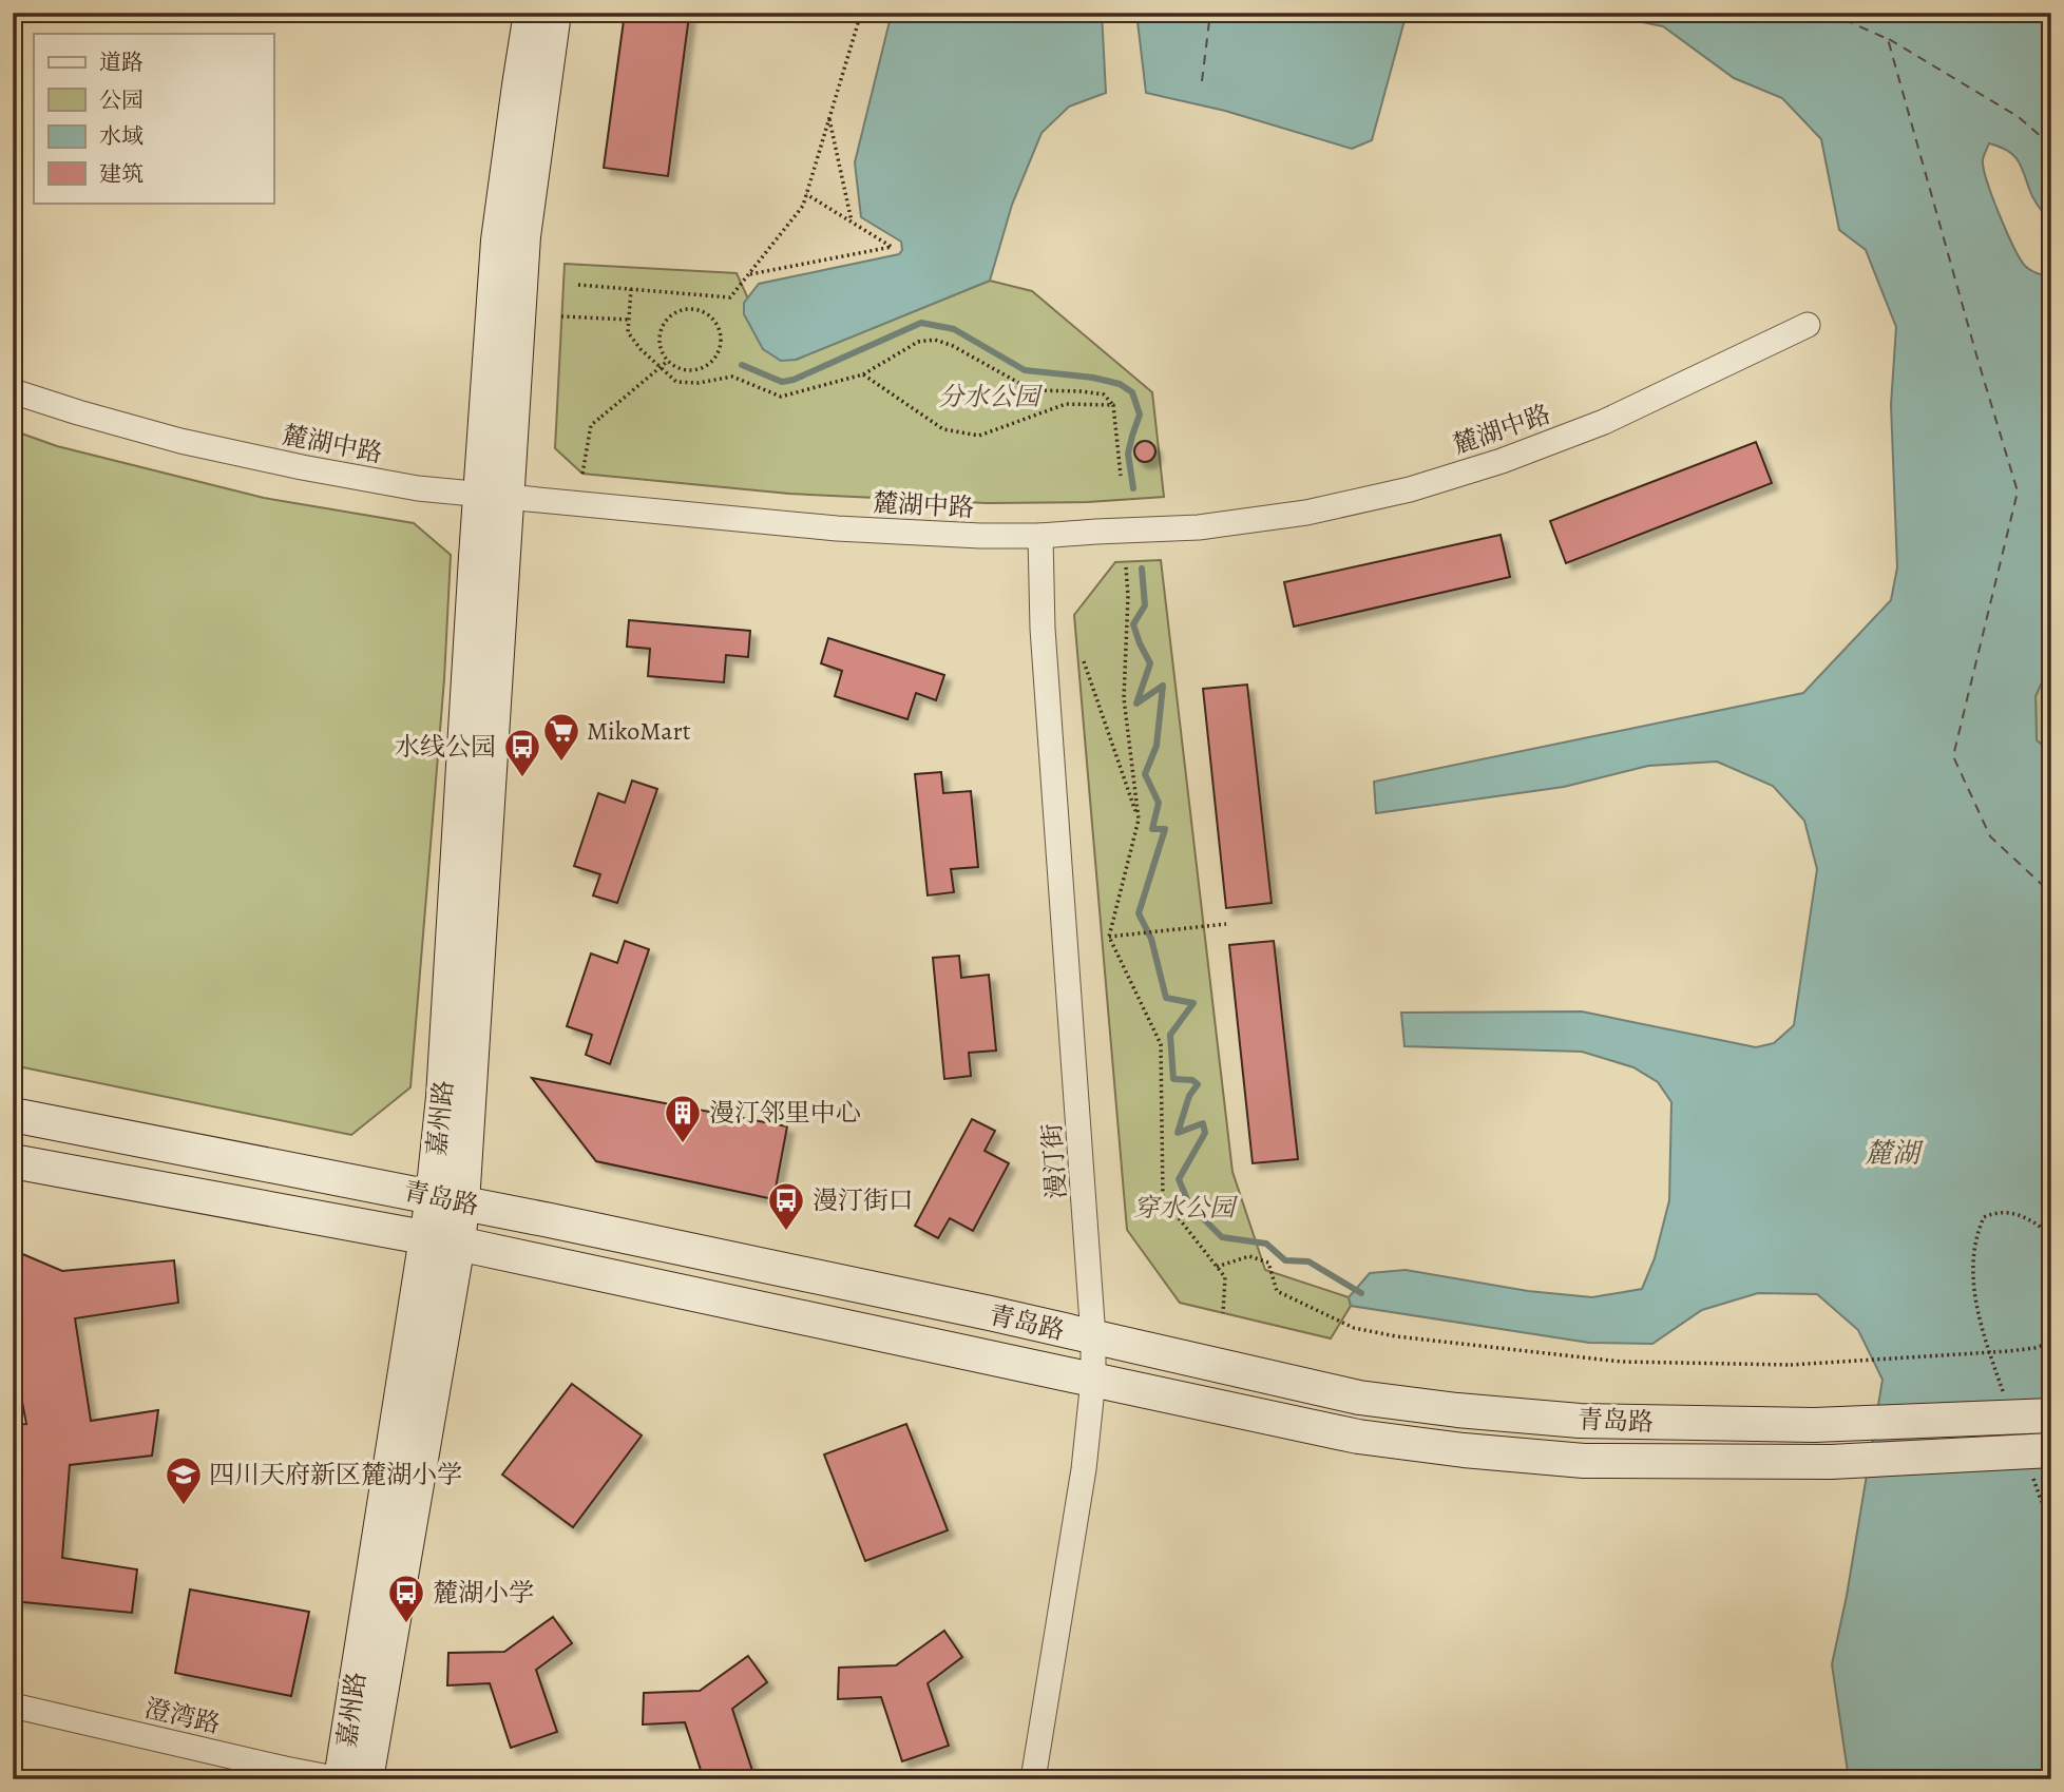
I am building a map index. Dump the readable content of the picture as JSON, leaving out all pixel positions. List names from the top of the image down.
{
  "streets": {
    "main road": ["嘉州路", "青岛路"],
    "street": ["麓湖中路", "漫汀街", "澄湾路"]
  },
  "crossings": [
    ["麓湖中路", "嘉州路"],
    ["麓湖中路", "漫汀街"],
    ["嘉州路", "青岛路"],
    ["嘉州路", "澄湾路"],
    ["漫汀街", "青岛路"]
  ],
  "water": ["麓湖"],
  "parks": ["分水公园", "穿水公园"],
  "places": {
    "supermarket": ["MikoMart"],
    "bus stop": ["水线公园", "漫汀街口", "麓湖小学"],
    "building": ["漫汀邻里中心"],
    "school or university": ["四川天府新区麓湖小学"]
  },
  "legend": [
    "道路",
    "公园",
    "水域",
    "建筑"
  ]
}
